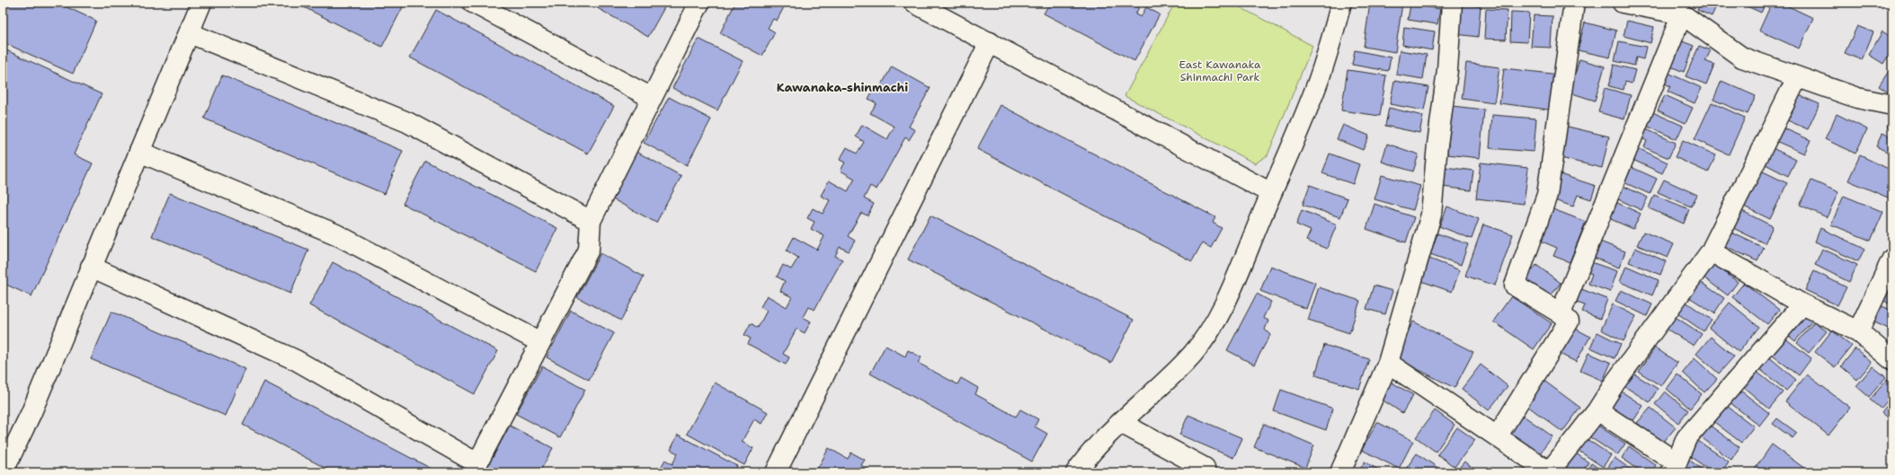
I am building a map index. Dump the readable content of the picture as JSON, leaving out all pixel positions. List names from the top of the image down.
{
  "districts": ["Kawanaka-shinmachi"],
  "parks": ["East Kawanaka Shinmachi Park"]
}
